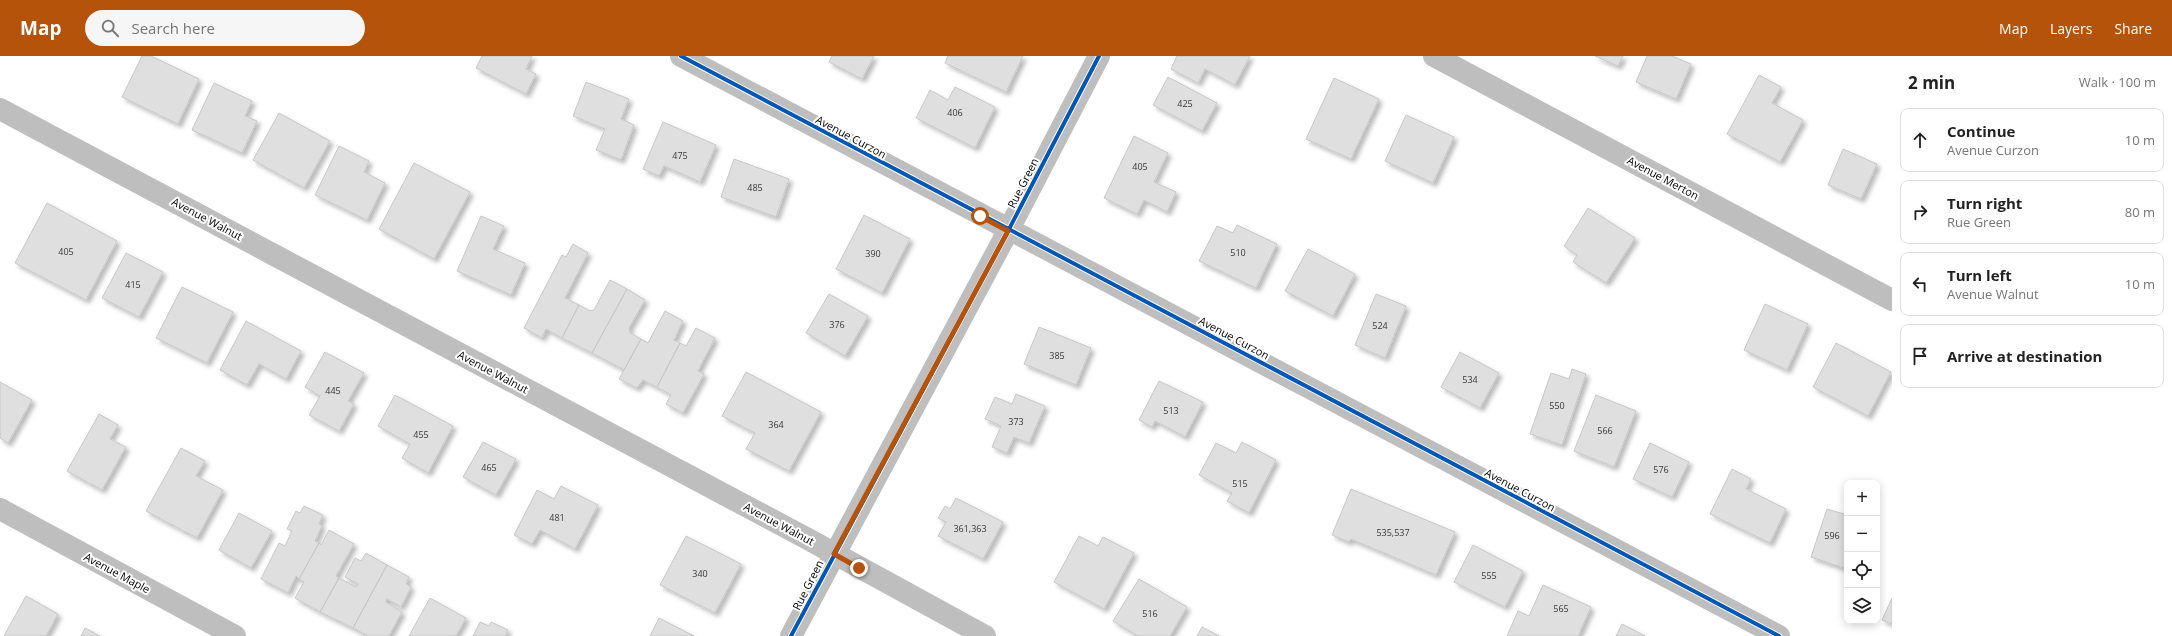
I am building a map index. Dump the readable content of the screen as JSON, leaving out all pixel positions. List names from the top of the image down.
{
  "streets": {
    "street": [
      "Avenue Curzon",
      "Avenue Merton",
      "Rue Green",
      "Avenue Walnut",
      "Avenue Maple"
    ]
  },
  "crossings": [
    ["Avenue Curzon", "Rue Green"],
    ["Rue Green", "Avenue Walnut"]
  ],
  "house_numbers": [
    "425",
    "406",
    "475",
    "405",
    "485",
    "405",
    "510",
    "390",
    "415",
    "376",
    "524",
    "385",
    "534",
    "445",
    "550",
    "513",
    "373",
    "364",
    "566",
    "455",
    "465",
    "576",
    "515",
    "481",
    "361,363",
    "535,537",
    "596",
    "340",
    "555",
    "565",
    "516"
  ],
  "page": {
    "header": "Map",
    "search": "Search here",
    "nav": ["Map", "Layers", "Share"],
    "heading": ["2 min", "Walk · 100 m"],
    "list": [
      ["Continue", "Avenue Curzon", "10 m"],
      ["Turn right", "Rue Green", "80 m"],
      ["Turn left", "Avenue Walnut", "10 m"],
      "Arrive at destination"
    ],
    "map_buttons": ["+", "−"]
  }
}
